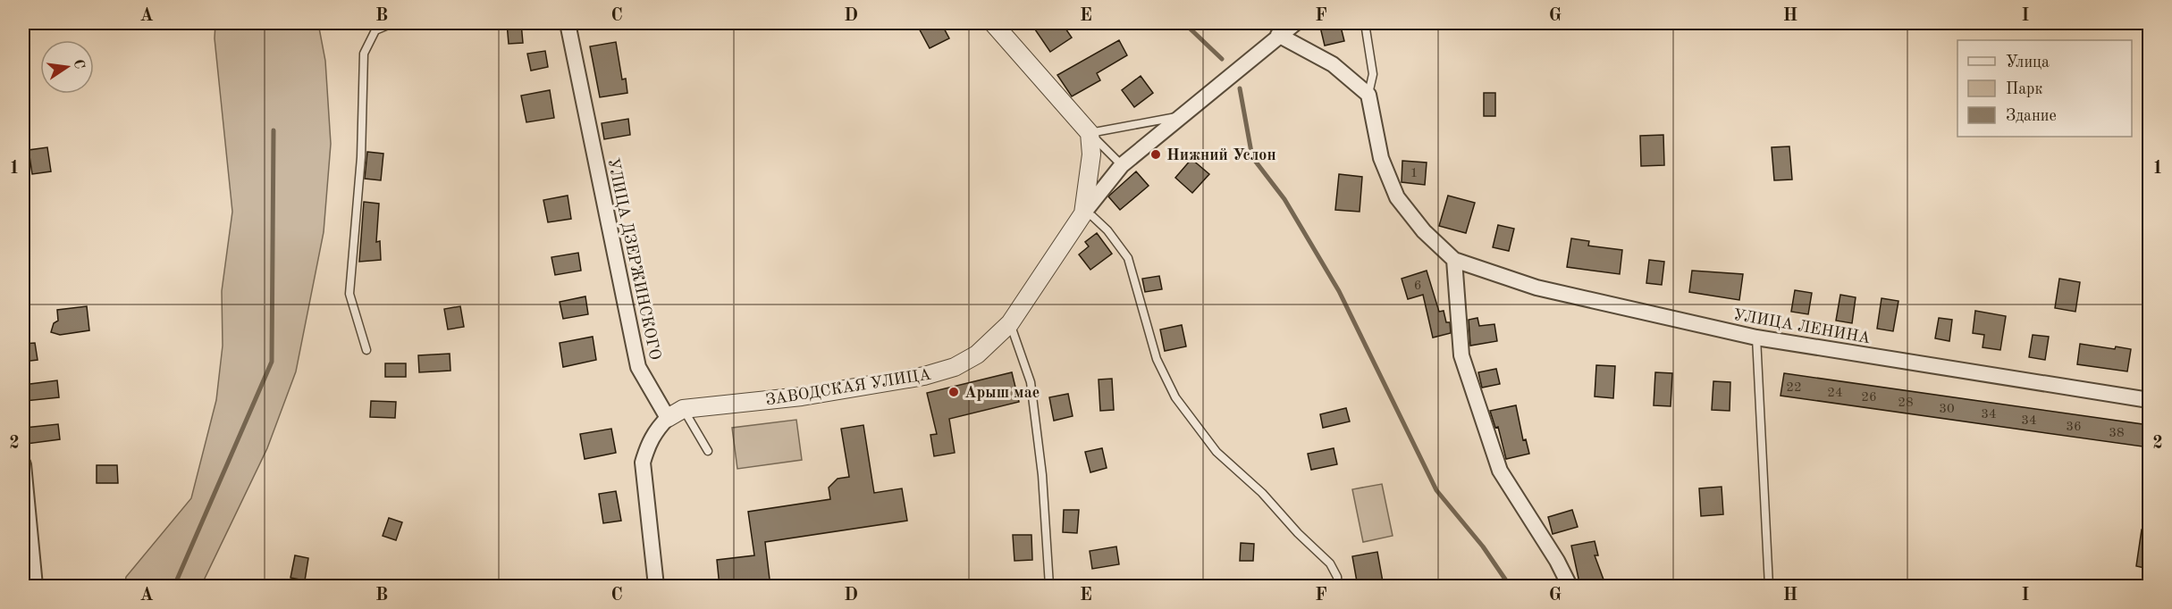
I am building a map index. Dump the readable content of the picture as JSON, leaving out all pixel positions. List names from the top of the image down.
{
  "streets": {
    "street": ["УЛИЦА ДЗЕРЖИНСКОГО", "УЛИЦА ЛЕНИНА", "ЗАВОДСКАЯ УЛИЦА"]
  },
  "crossings": [
    ["УЛИЦА ДЗЕРЖИНСКОГО", "ЗАВОДСКАЯ УЛИЦА"]
  ],
  "places": ["Нижний Услон", "Арыш мае"],
  "house_numbers": [
    "1",
    "6",
    "22",
    "24",
    "26",
    "28",
    "30",
    "34",
    "34",
    "36",
    "38"
  ],
  "legend": ["Улица", "Парк", "Здание"],
  "north": "right",
  "grid": {
    "columns": [
      "A",
      "B",
      "C",
      "D",
      "E",
      "F",
      "G",
      "H",
      "I"
    ],
    "rows": ["1", "2"]
  }
}
